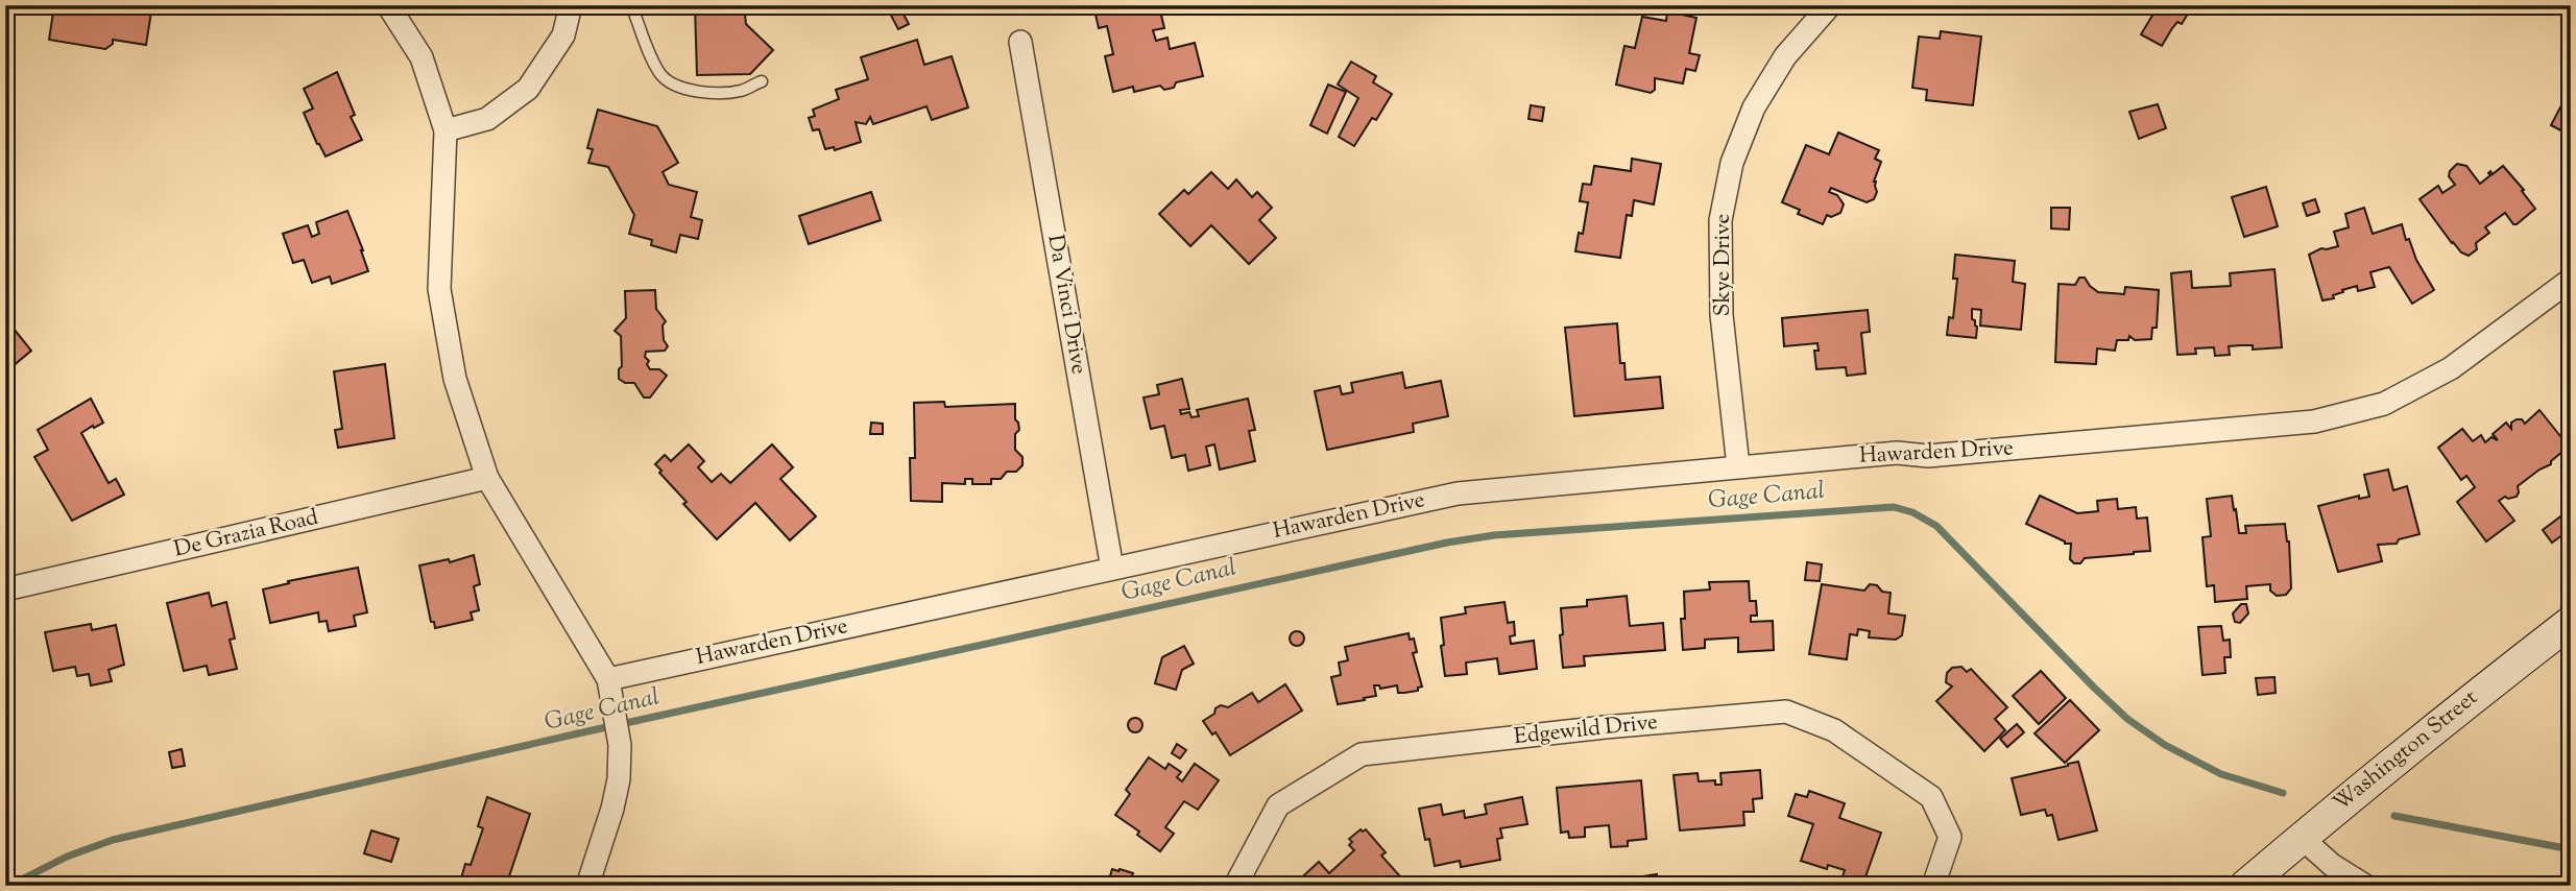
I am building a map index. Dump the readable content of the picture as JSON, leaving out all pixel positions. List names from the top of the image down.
{
  "streets": {
    "main road": ["Washington Street"],
    "street": [
      "Skye Drive",
      "Da Vinci Drive",
      "Hawarden Drive",
      "De Grazia Road",
      "Edgewild Drive"
    ]
  },
  "crossings": [
    ["Skye Drive", "Hawarden Drive"],
    ["Da Vinci Drive", "Hawarden Drive"]
  ],
  "water": ["Gage Canal"]
}
